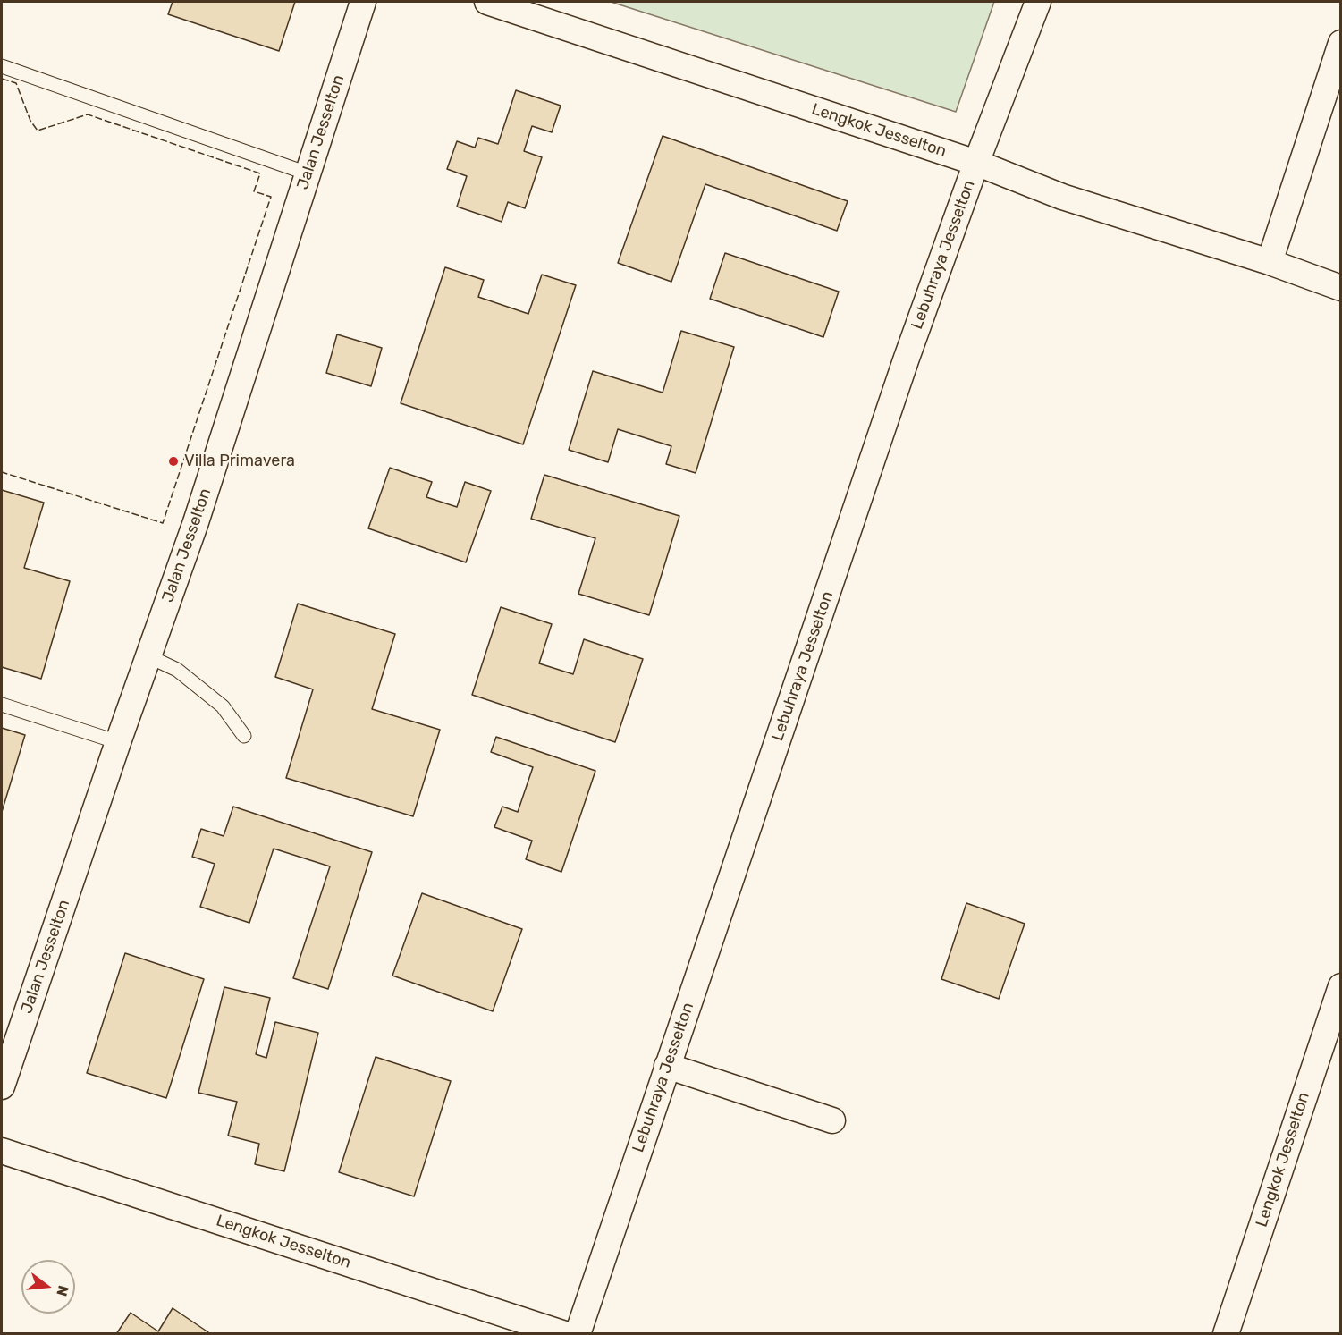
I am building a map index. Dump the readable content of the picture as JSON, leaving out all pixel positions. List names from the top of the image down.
{
  "streets": {
    "street": ["Lengkok Jesselton", "Jalan Jesselton", "Lebuhraya Jesselton"]
  },
  "crossings": [
    ["Lengkok Jesselton", "Lebuhraya Jesselton"]
  ],
  "places": ["Villa Primavera"],
  "north": "right"
}
